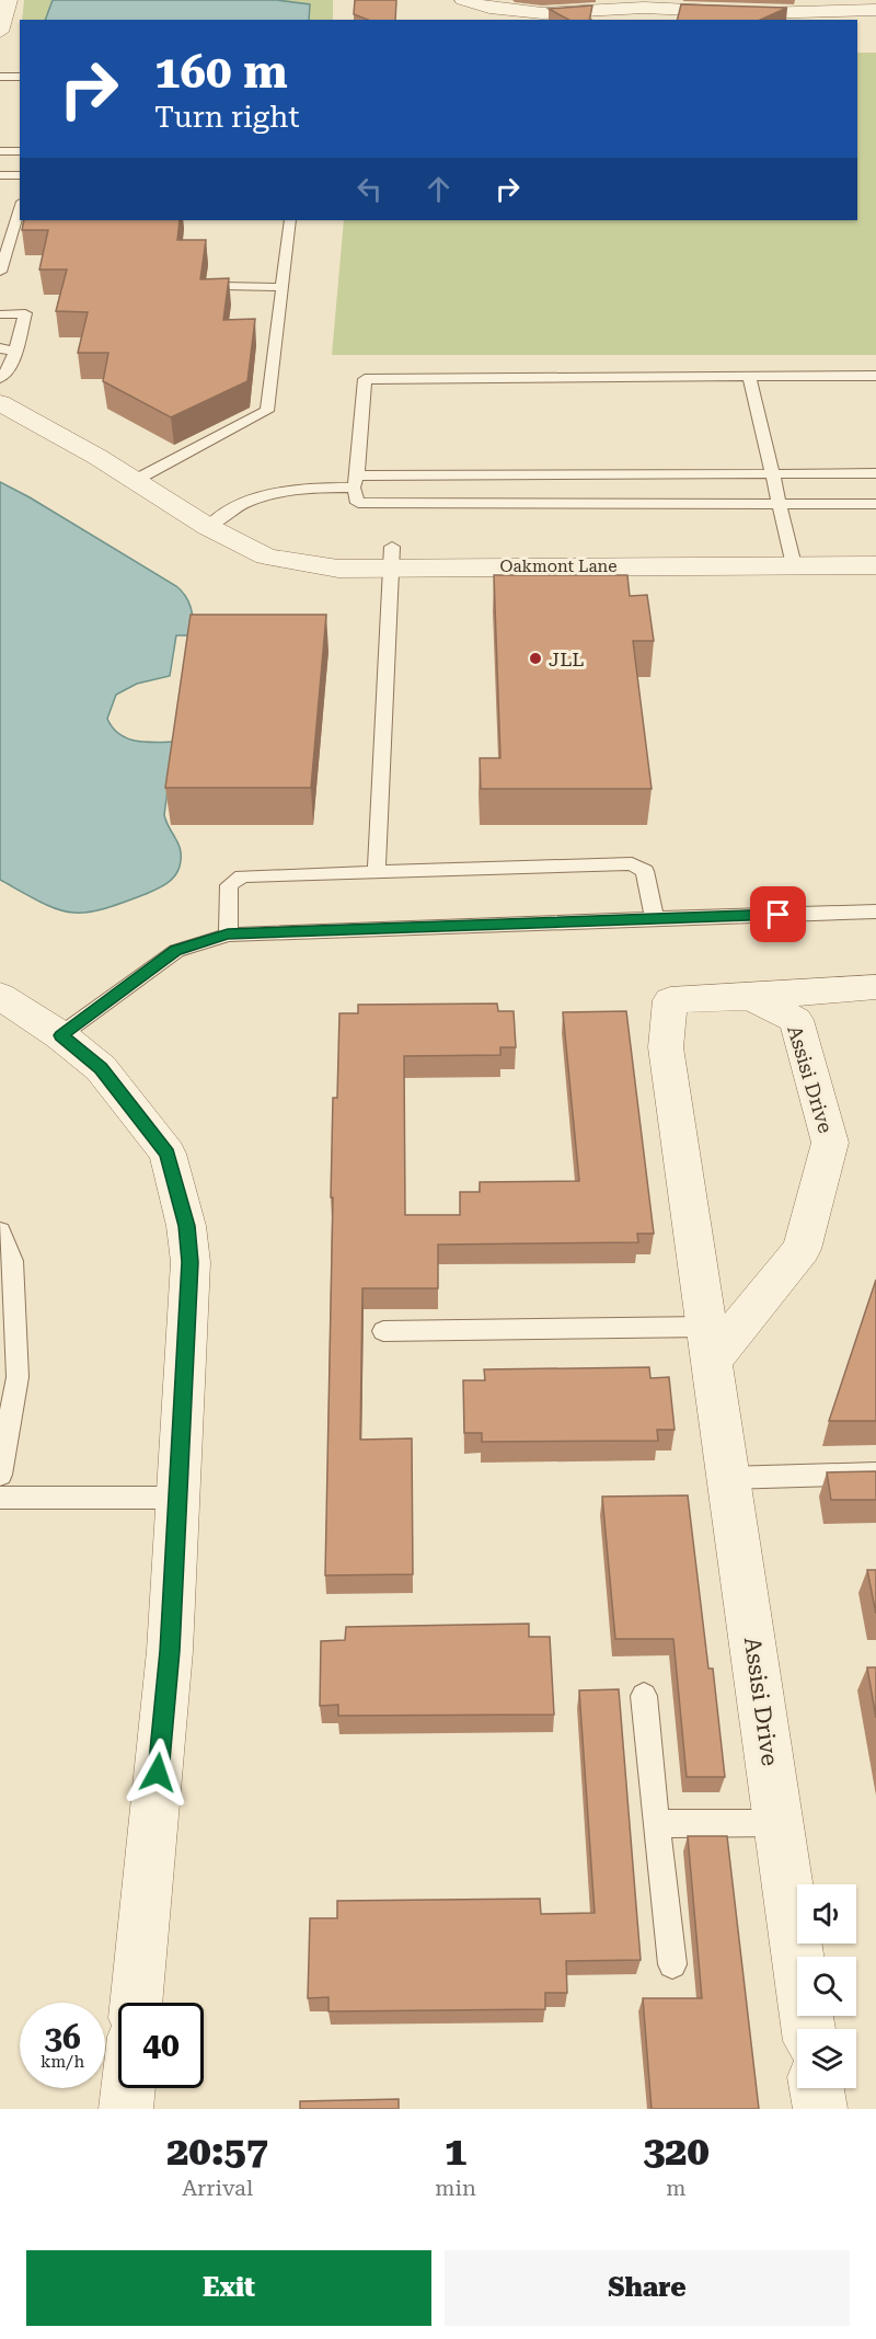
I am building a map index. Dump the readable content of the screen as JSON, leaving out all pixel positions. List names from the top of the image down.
{
  "streets": {
    "street": ["Oakmont Lane", "Assisi Drive"]
  },
  "places": ["JLL"],
  "page": {
    "turn": ["160 m", "Turn right"],
    "speed": "36 km/h",
    "limit": "40",
    "eta": [
      "20:57",
      "Arrival",
      "1",
      "min",
      "320",
      "m"
    ],
    "buttons": ["Exit", "Share"]
  }
}
